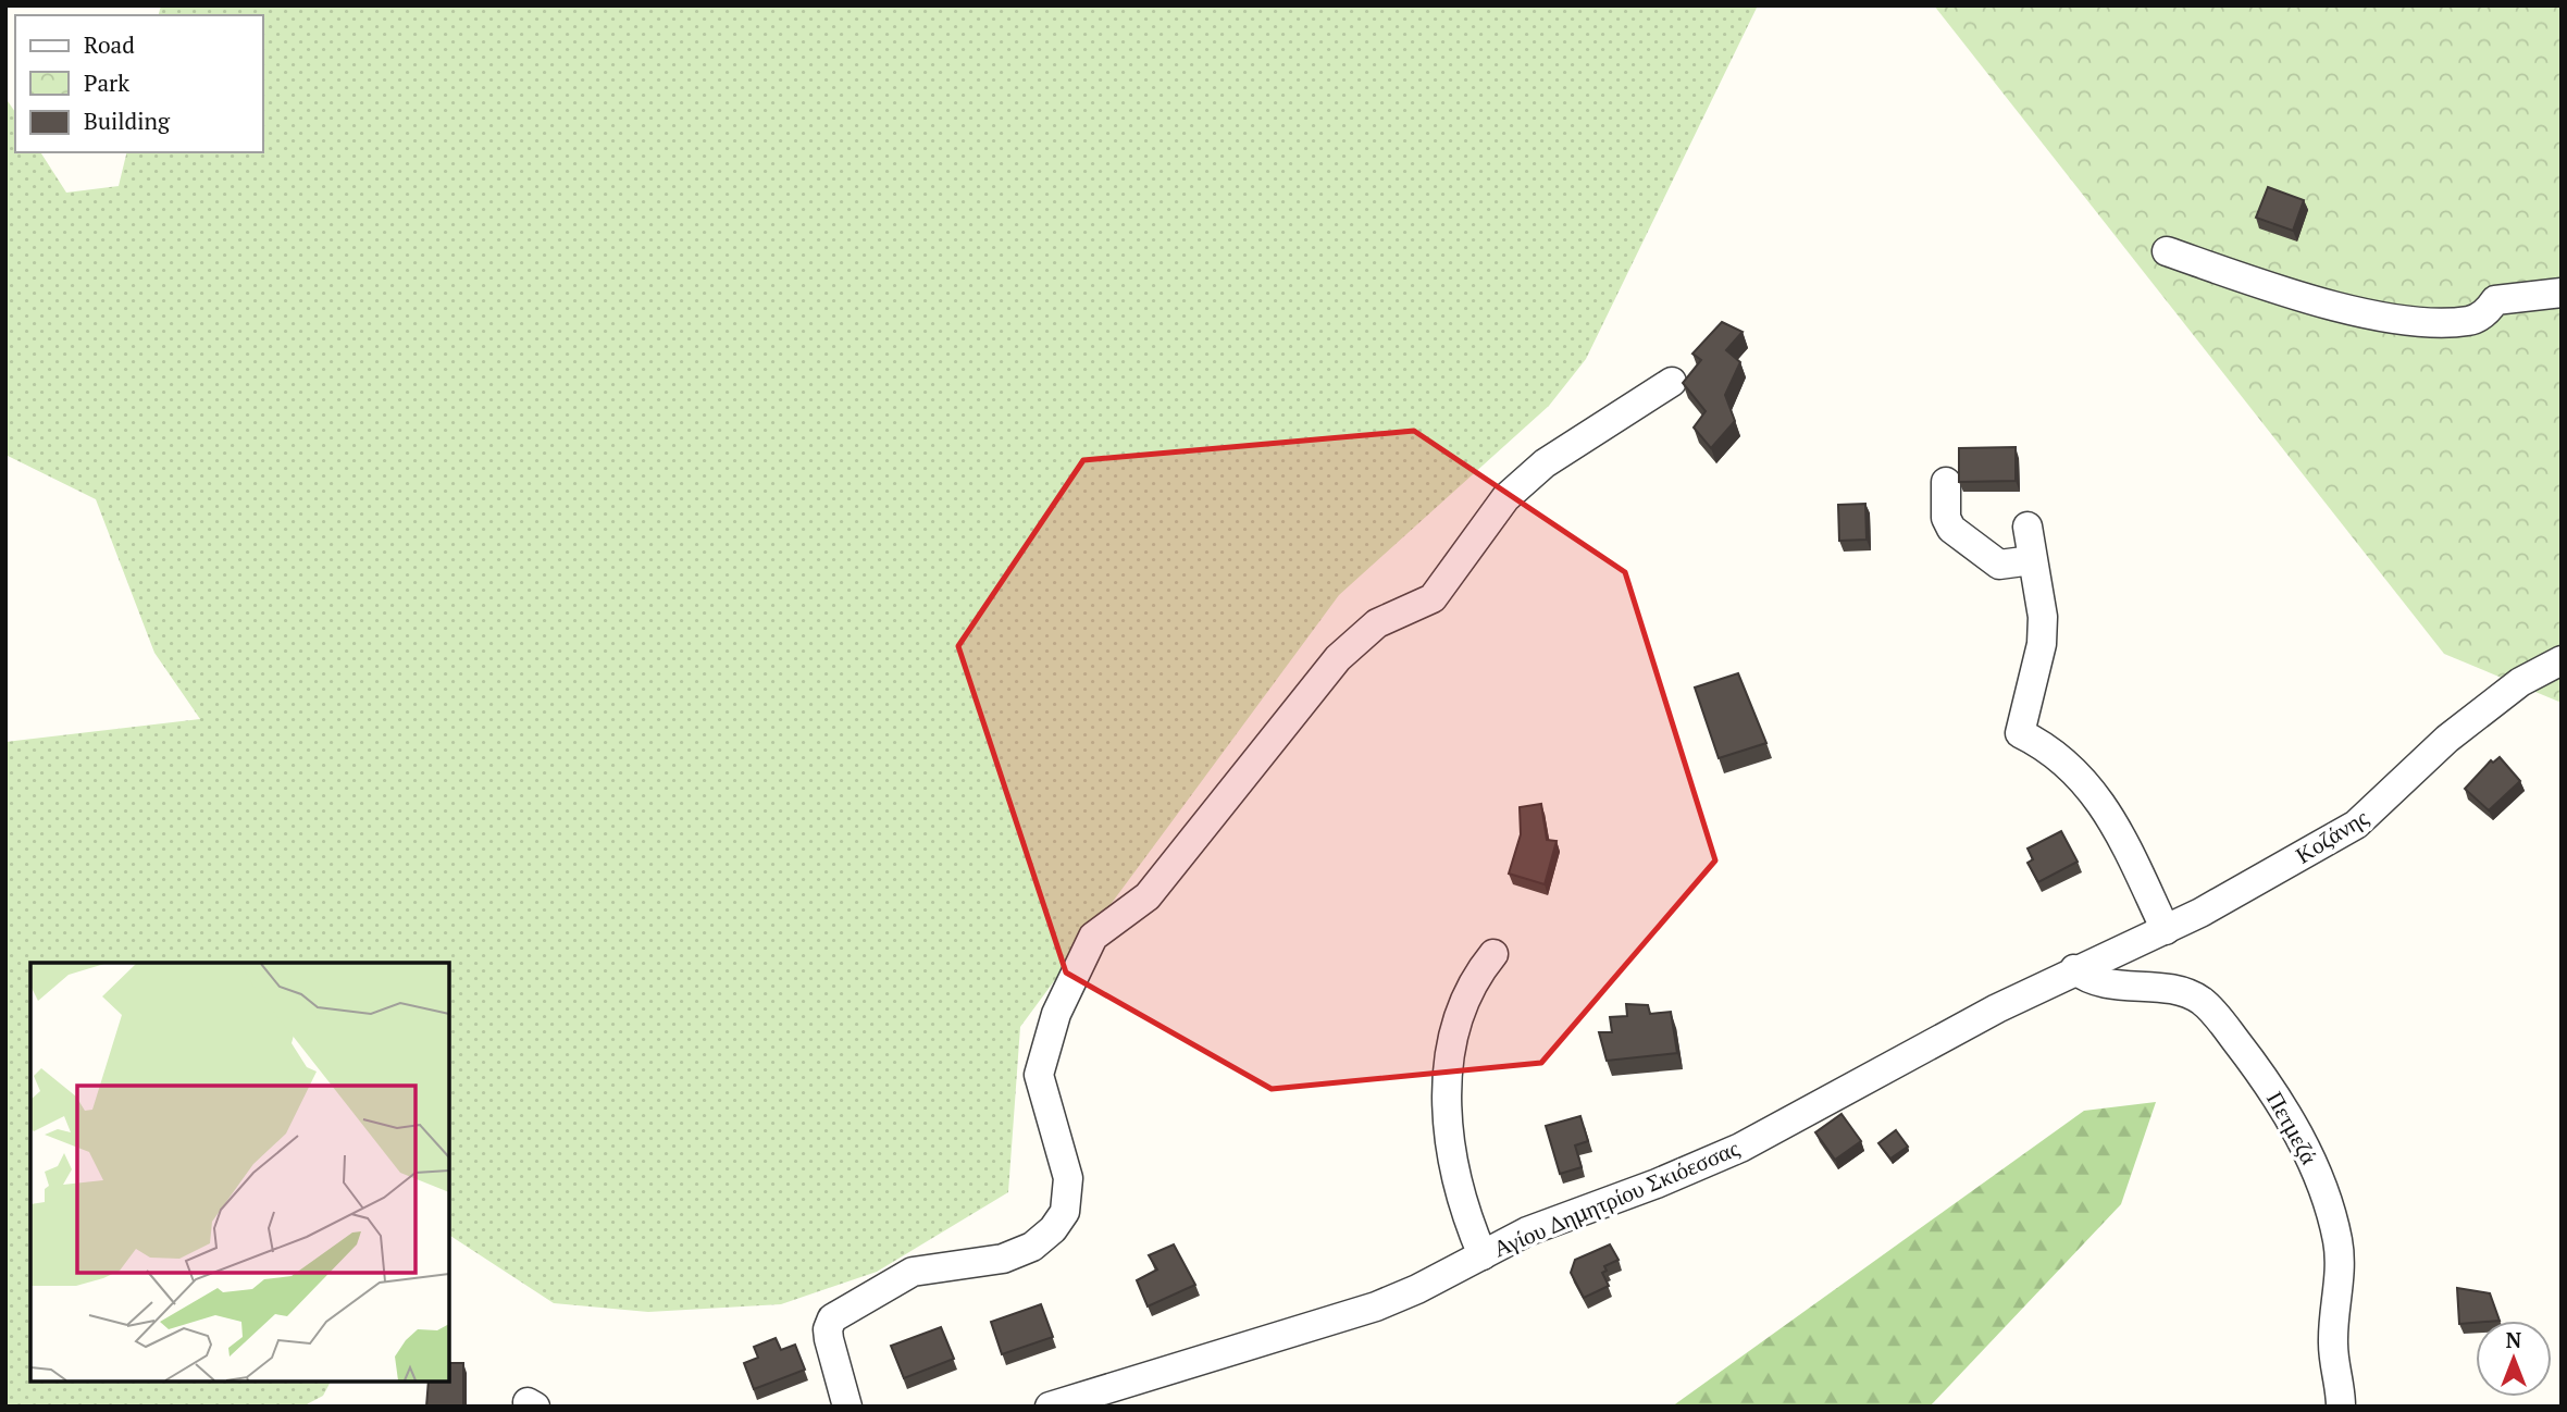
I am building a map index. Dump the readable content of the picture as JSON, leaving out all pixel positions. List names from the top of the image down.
{
  "streets": {
    "street": ["Κοζάνης", "Πετμεζά", "Αγίου Δημητρίου Σκιόεσσας"]
  },
  "crossings": [
    ["Κοζάνης", "Πετμεζά"],
    ["Κοζάνης", "Αγίου Δημητρίου Σκιόεσσας"],
    ["Πετμεζά", "Αγίου Δημητρίου Σκιόεσσας"]
  ],
  "legend": ["Road", "Park", "Building"],
  "north": "top"
}
